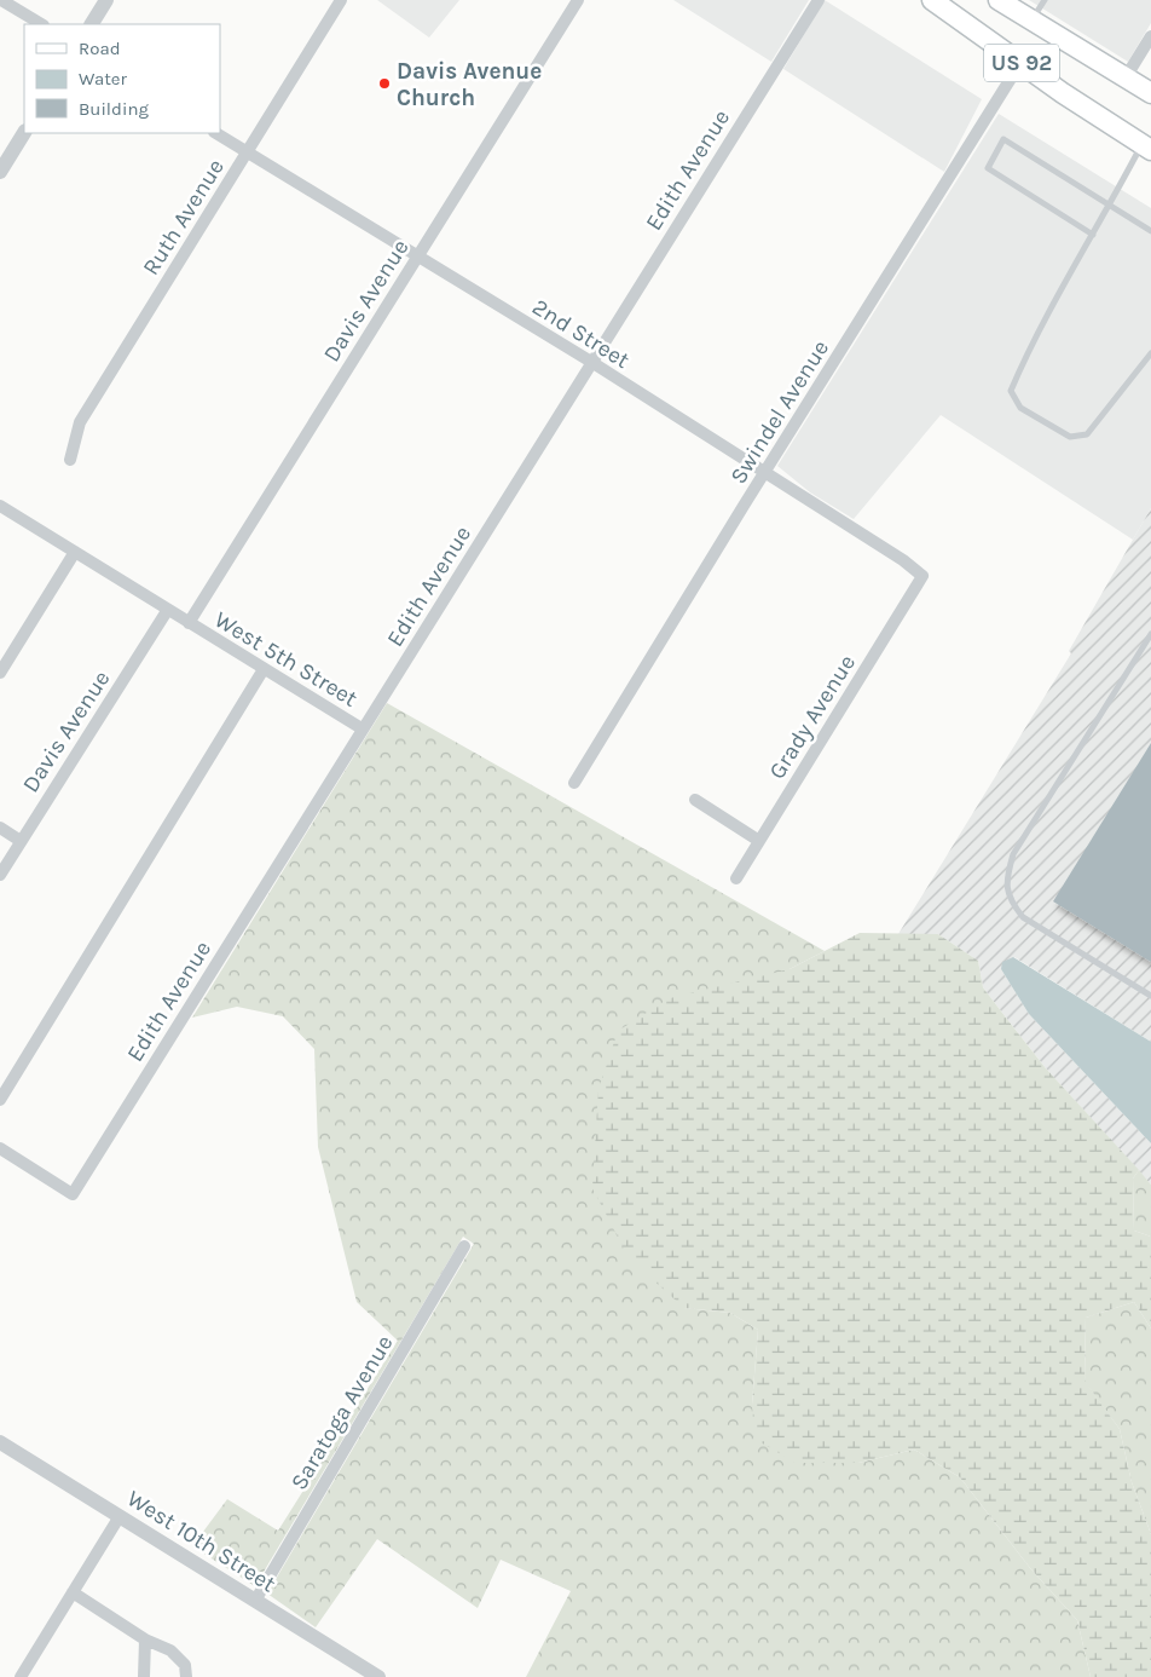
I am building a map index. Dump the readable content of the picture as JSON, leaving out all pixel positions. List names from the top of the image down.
{
  "streets": {
    "main road": ["US 92"],
    "street": [
      "Edith Avenue",
      "Ruth Avenue",
      "Davis Avenue",
      "2nd Street",
      "Swindel Avenue",
      "West 5th Street",
      "Grady Avenue",
      "Saratoga Avenue",
      "West 10th Street"
    ]
  },
  "crossings": [
    ["US 92", "Swindel Avenue"],
    ["Edith Avenue", "2nd Street"],
    ["Edith Avenue", "West 5th Street"],
    ["Ruth Avenue", "2nd Street"],
    ["Davis Avenue", "2nd Street"],
    ["Davis Avenue", "West 5th Street"],
    ["2nd Street", "Swindel Avenue"],
    ["2nd Street", "Grady Avenue"],
    ["Saratoga Avenue", "West 10th Street"]
  ],
  "places": ["Davis Avenue Church"],
  "legend": ["Road", "Water", "Building"]
}
